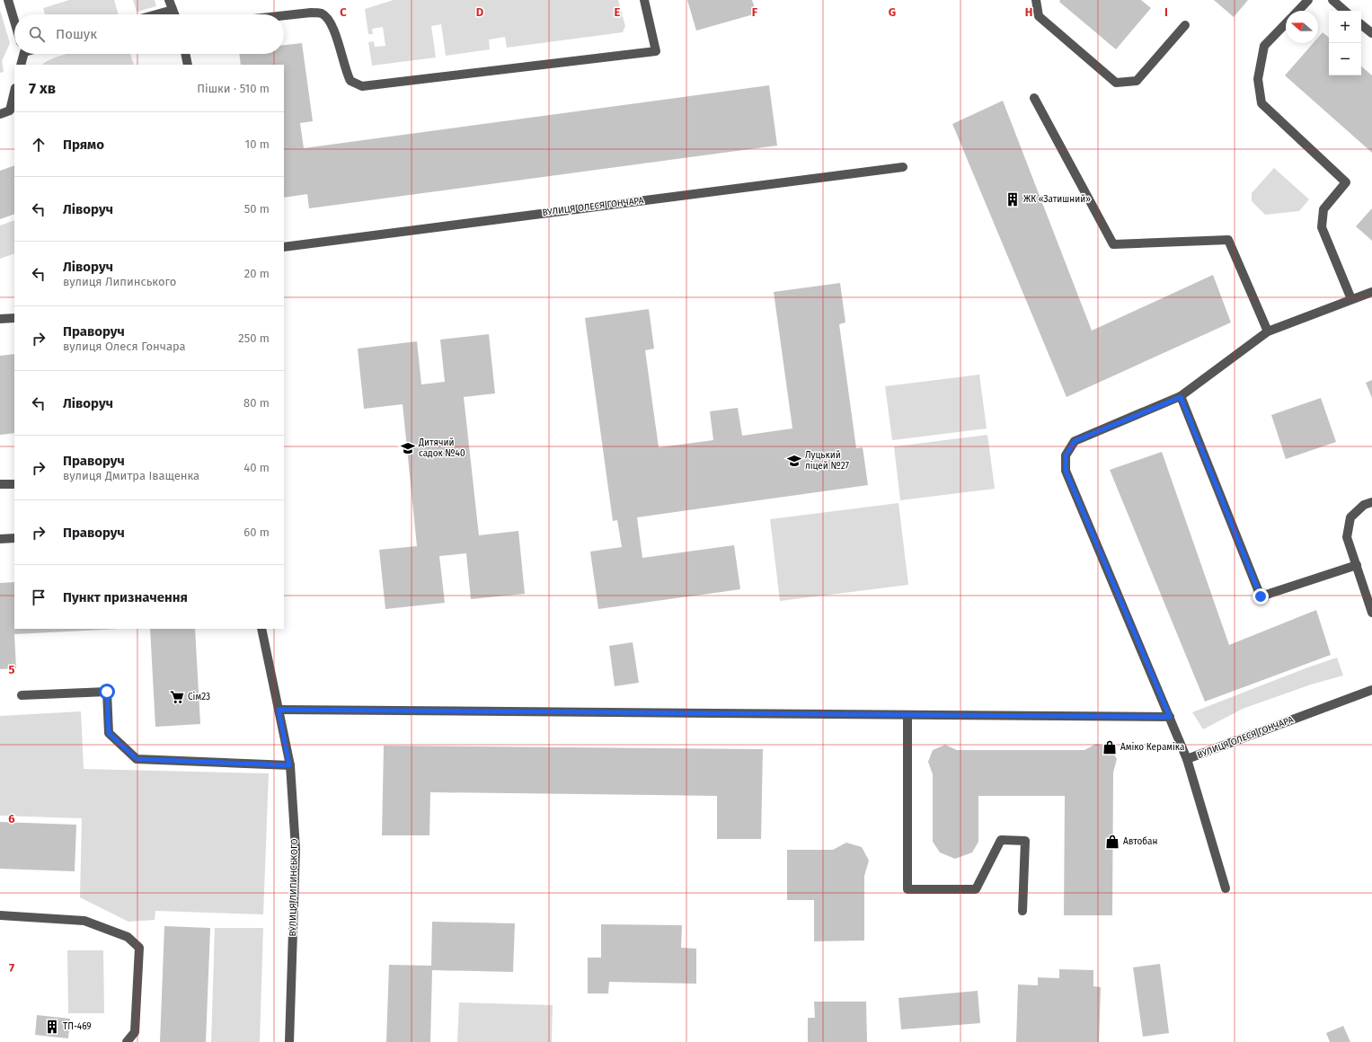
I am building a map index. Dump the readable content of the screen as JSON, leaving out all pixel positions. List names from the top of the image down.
{
  "streets": {
    "street": ["ВУЛИЦЯ ОЛЕСЯ ГОНЧАРА", "ВУЛИЦЯ ЛИПИНСЬКОГО"]
  },
  "places": {
    "building": ["ЖК «Затишний»", "ТП-469"],
    "school or university": ["Дитячий садок №40", "Луцький ліцей №27"],
    "supermarket": ["Сім23"],
    "shop": ["Аміко Кераміка", "Автобан"]
  },
  "north": "left",
  "page": {
    "map_buttons": ["+", "−"],
    "search": "Пошук",
    "heading": ["7 хв", "Пішки · 510 m"],
    "list": [
      ["Прямо", "10 m"],
      ["Ліворуч", "50 m"],
      ["Ліворуч", "вулиця Липинського", "20 m"],
      ["Праворуч", "вулиця Олеся Гончара", "250 m"],
      ["Ліворуч", "80 m"],
      ["Праворуч", "вулиця Дмитра Іващенка", "40 m"],
      ["Праворуч", "60 m"],
      "Пункт призначення"
    ]
  },
  "grid": {
    "columns": [
      "C",
      "D",
      "E",
      "F",
      "G",
      "H",
      "I"
    ],
    "rows": ["5", "6", "7"]
  }
}
